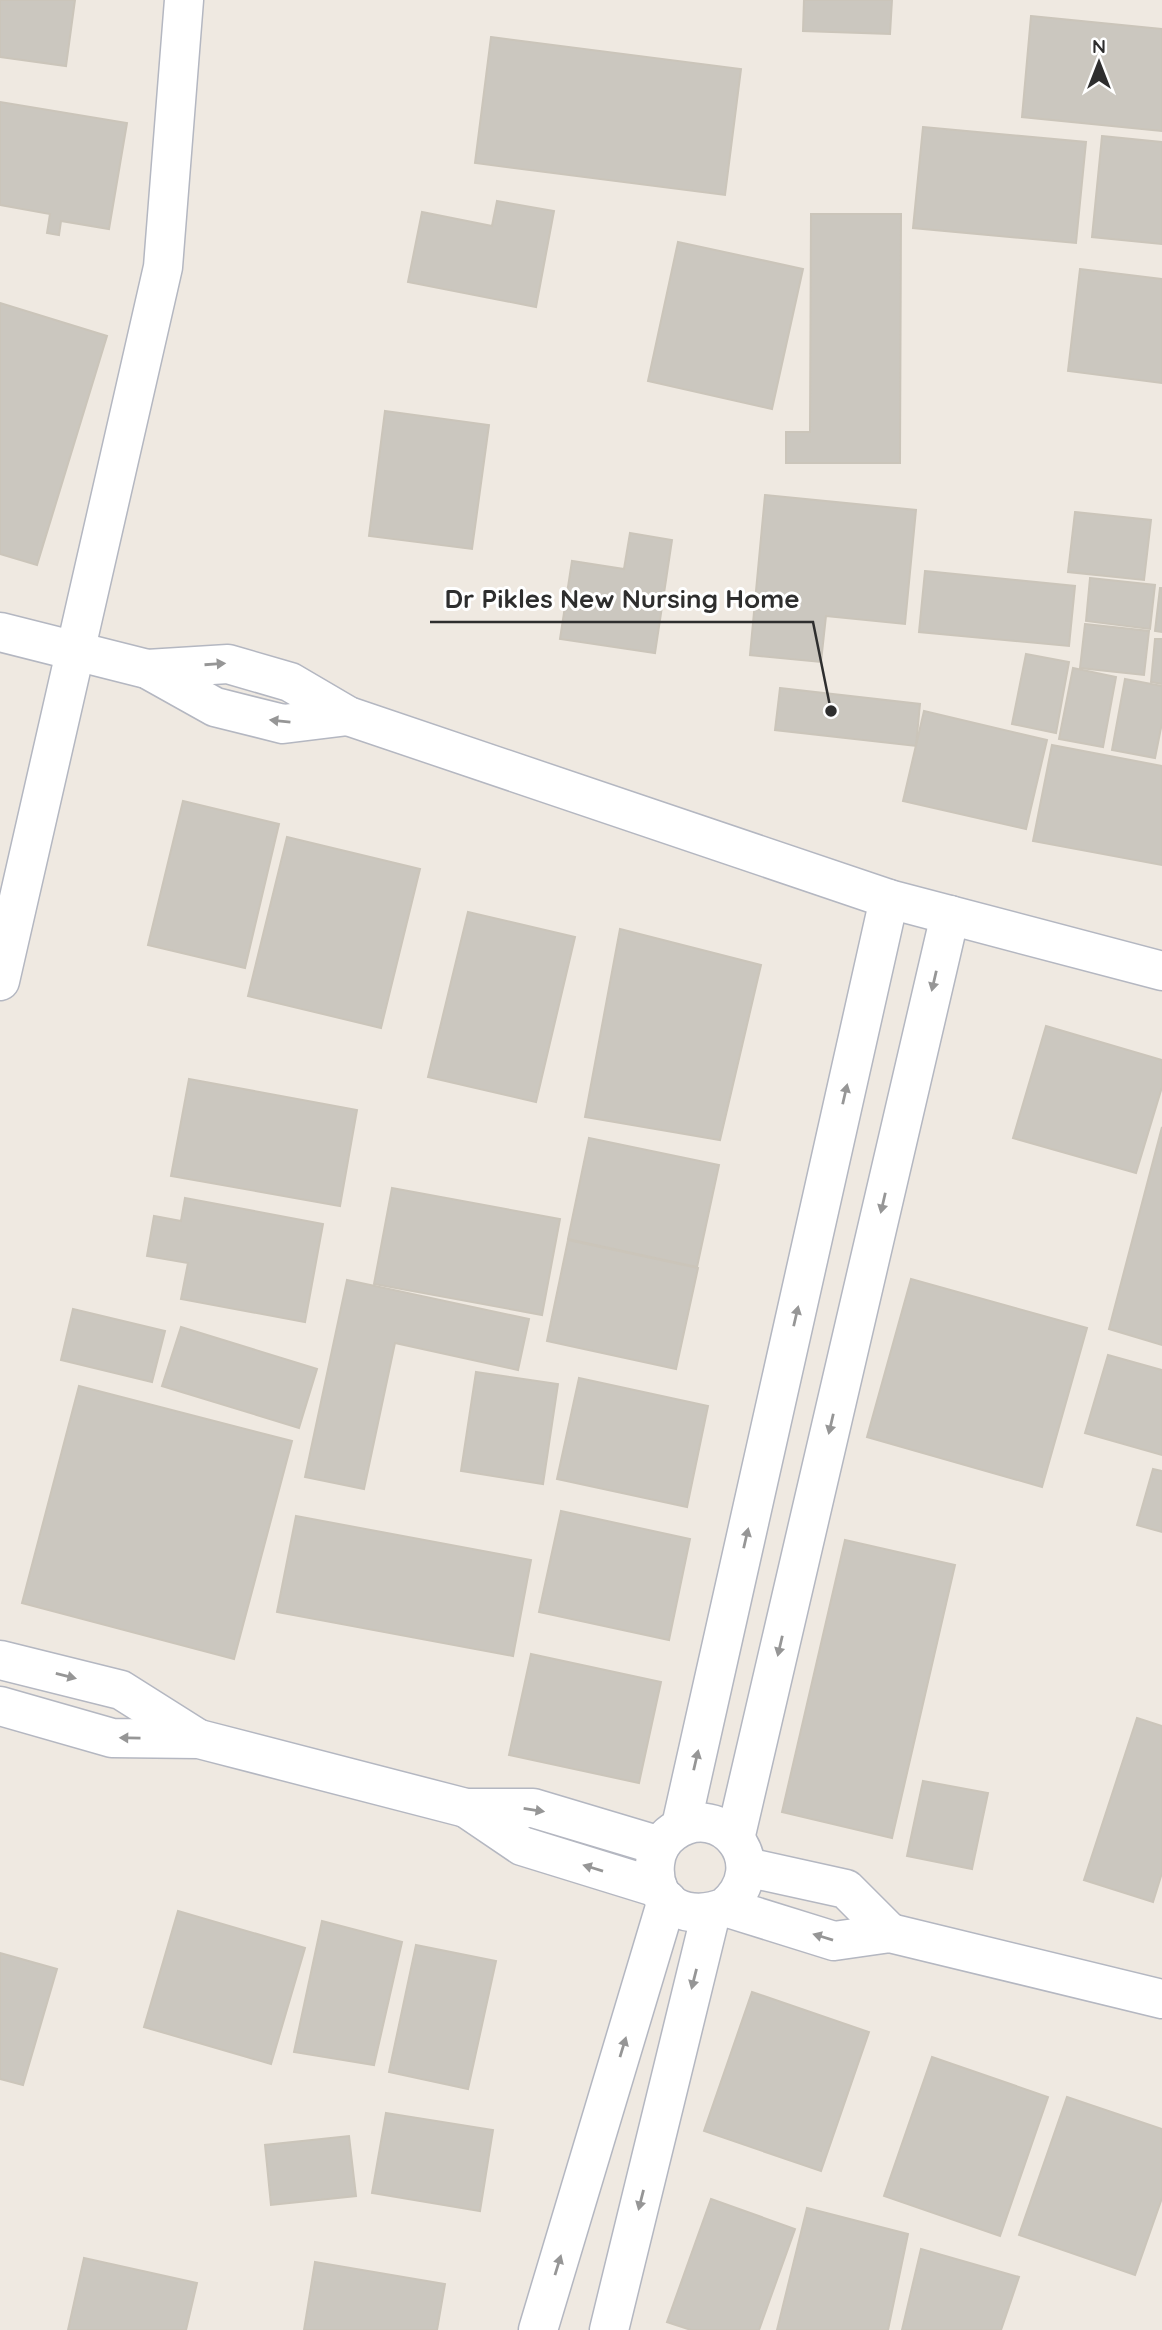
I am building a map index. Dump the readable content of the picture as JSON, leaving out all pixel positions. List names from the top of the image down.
{
  "places": ["Dr Pikles New Nursing Home"],
  "north": "top"
}
